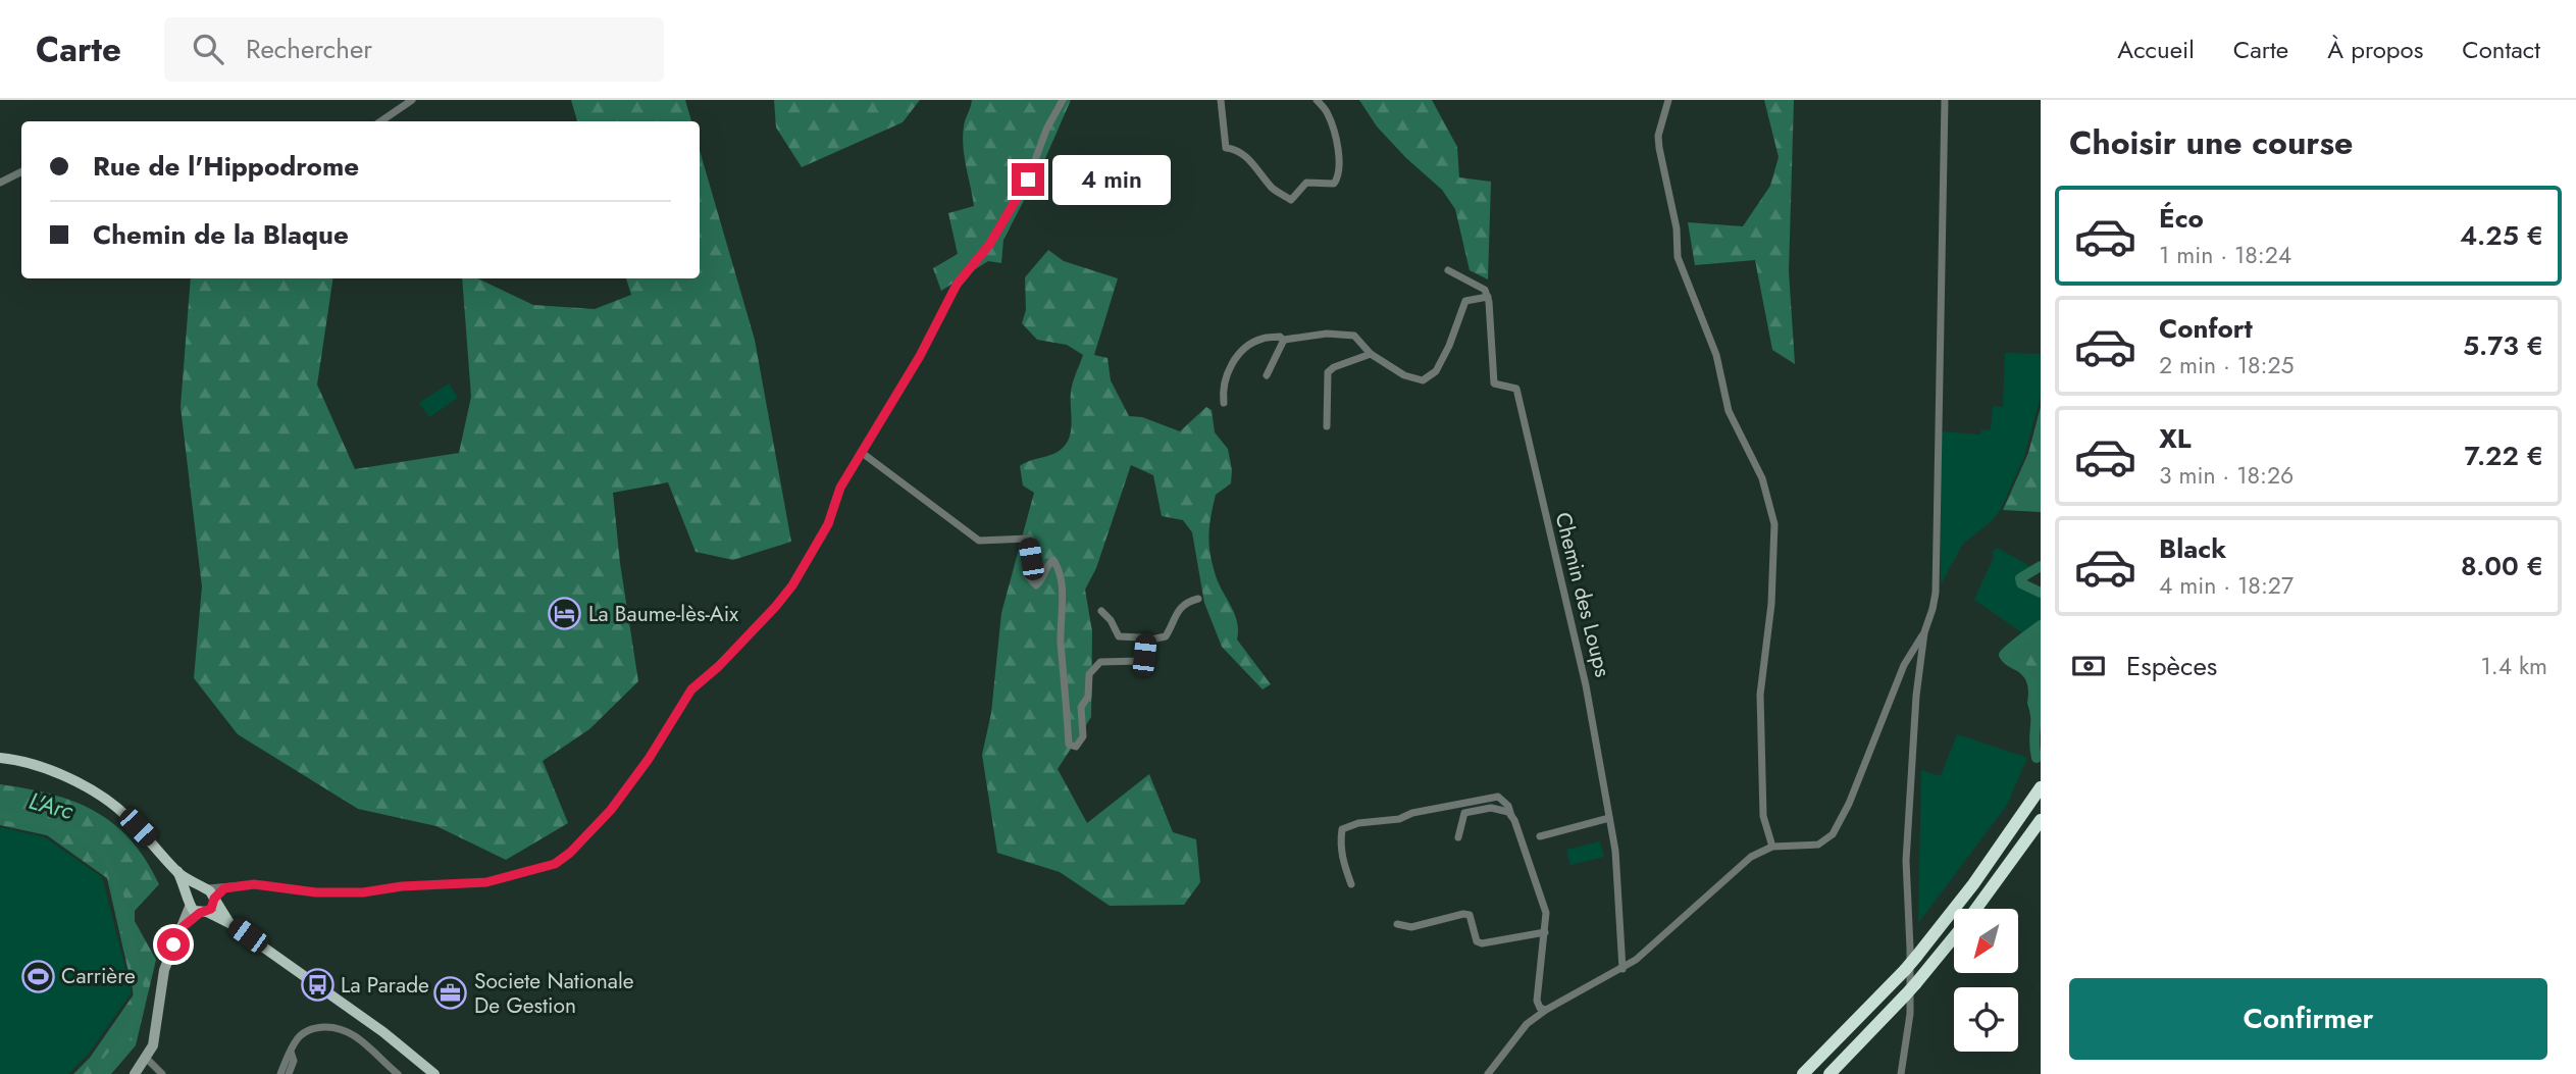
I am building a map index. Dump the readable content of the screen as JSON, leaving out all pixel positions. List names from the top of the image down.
{
  "streets": {
    "street": ["Chemin des Loups"]
  },
  "water": ["L'Arc"],
  "places": {
    "hotel": ["La Baume-lès-Aix"],
    "sports": ["Carrière"],
    "bus stop": ["La Parade"],
    "office": ["Societe Nationale De Gestion"]
  },
  "north": "bottom left",
  "page": {
    "header": "Carte",
    "search": "Rechercher",
    "nav": [
      "Accueil",
      "Carte",
      "À propos",
      "Contact"
    ],
    "heading": "Choisir une course",
    "banner": ["Rue de l'Hippodrome", "Chemin de la Blaque"],
    "bubble": "4 min",
    "list": [
      {
        "name": "Éco",
        "note": "1 min · 18:24",
        "value": "4.25 €"
      },
      {
        "name": "Confort",
        "note": "2 min · 18:25",
        "value": "5.73 €"
      },
      {
        "name": "XL",
        "note": "3 min · 18:26",
        "value": "7.22 €"
      },
      {
        "name": "Black",
        "note": "4 min · 18:27",
        "value": "8.00 €"
      }
    ],
    "pay": ["Espèces", "1.4 km"],
    "buttons": "Confirmer"
  }
}
